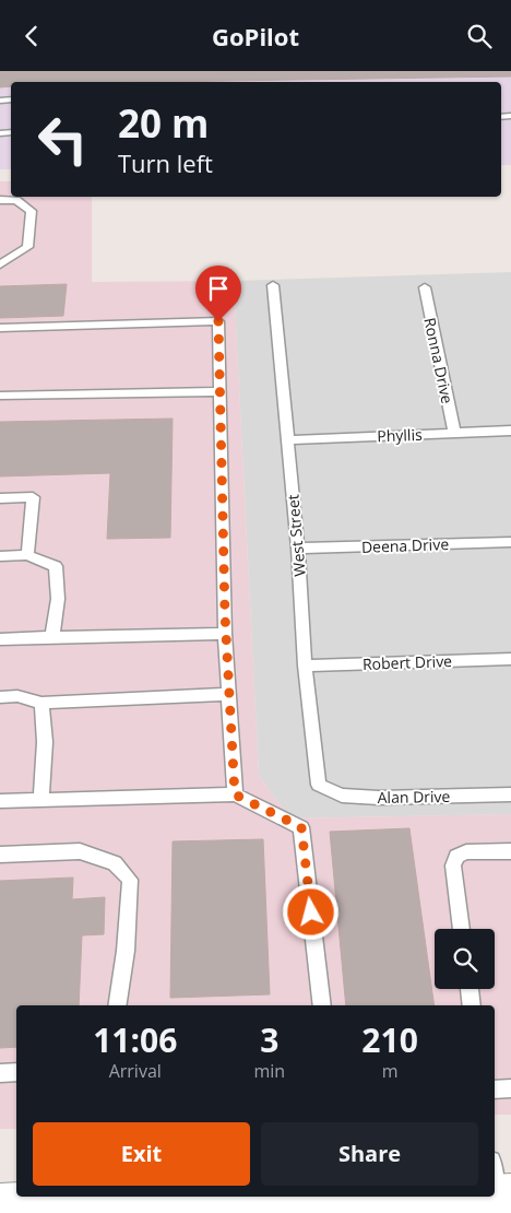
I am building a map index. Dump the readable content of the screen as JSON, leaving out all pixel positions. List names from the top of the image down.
{
  "streets": {
    "lane": [
      "Ronna Drive",
      "Phyllis",
      "West Street",
      "Deena Drive",
      "Robert Drive",
      "Alan Drive"
    ]
  },
  "crossings": [
    ["Ronna Drive", "Phyllis"],
    ["Phyllis", "West Street"],
    ["West Street", "Deena Drive"],
    ["West Street", "Robert Drive"],
    ["West Street", "Alan Drive"]
  ],
  "page": {
    "header": "GoPilot",
    "turn": ["20 m", "Turn left"],
    "eta": [
      "11:06",
      "Arrival",
      "3",
      "min",
      "210",
      "m"
    ],
    "buttons": ["Exit", "Share"]
  }
}
